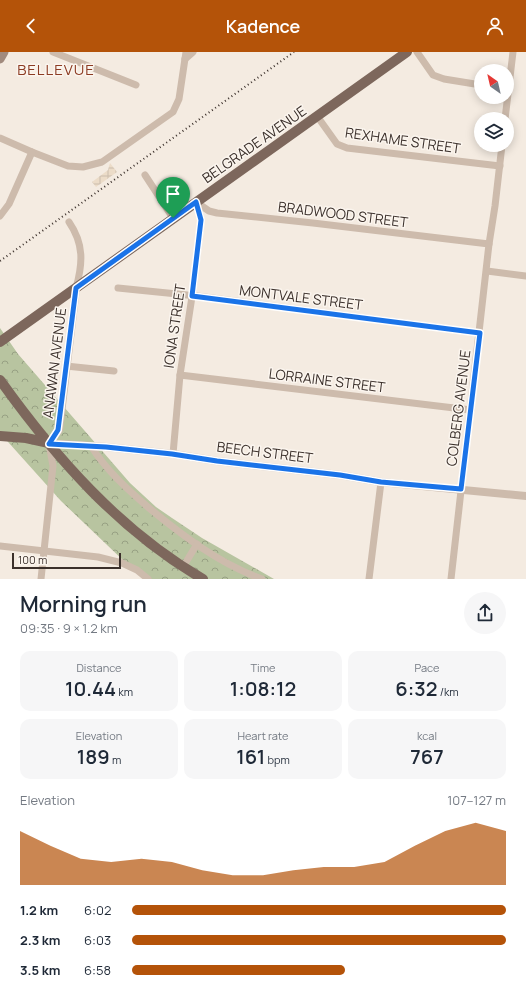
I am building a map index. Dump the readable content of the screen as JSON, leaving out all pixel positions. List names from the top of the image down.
{
  "streets": {
    "main road": ["BELGRADE AVENUE", "BEECH STREET"],
    "street": [
      "REXHAME STREET",
      "BRADWOOD STREET",
      "MONTVALE STREET",
      "IONA STREET",
      "ANAWAN AVENUE",
      "LORRAINE STREET",
      "COLBERG AVENUE"
    ]
  },
  "crossings": [
    ["REXHAME STREET", "BELGRADE AVENUE"],
    ["REXHAME STREET", "COLBERG AVENUE"],
    ["BELGRADE AVENUE", "BRADWOOD STREET"],
    ["BELGRADE AVENUE", "IONA STREET"],
    ["BELGRADE AVENUE", "ANAWAN AVENUE"],
    ["BRADWOOD STREET", "IONA STREET"],
    ["BRADWOOD STREET", "COLBERG AVENUE"],
    ["MONTVALE STREET", "IONA STREET"],
    ["MONTVALE STREET", "COLBERG AVENUE"],
    ["IONA STREET", "LORRAINE STREET"],
    ["IONA STREET", "BEECH STREET"],
    ["ANAWAN AVENUE", "BEECH STREET"],
    ["LORRAINE STREET", "COLBERG AVENUE"],
    ["COLBERG AVENUE", "BEECH STREET"]
  ],
  "districts": ["BELLEVUE"],
  "scale_bar": "100 m",
  "north": "top left",
  "page": {
    "header": "Kadence",
    "scale": "100 m",
    "heading": ["Morning run", "09:35 · 9 × 1.2 km"],
    "stats": [
      ["Distance", "10.44 km"],
      ["Time", "1:08:12"],
      ["Pace", "6:32 /km"],
      ["Elevation", "189 m"],
      ["Heart rate", "161 bpm"],
      ["kcal", "767"]
    ],
    "chart": ["Elevation", "107–127 m"],
    "list": [
      {
        "name": "1.2 km",
        "note": "6:02"
      },
      {
        "name": "2.3 km",
        "note": "6:03"
      },
      {
        "name": "3.5 km",
        "note": "6:58"
      }
    ]
  }
}
